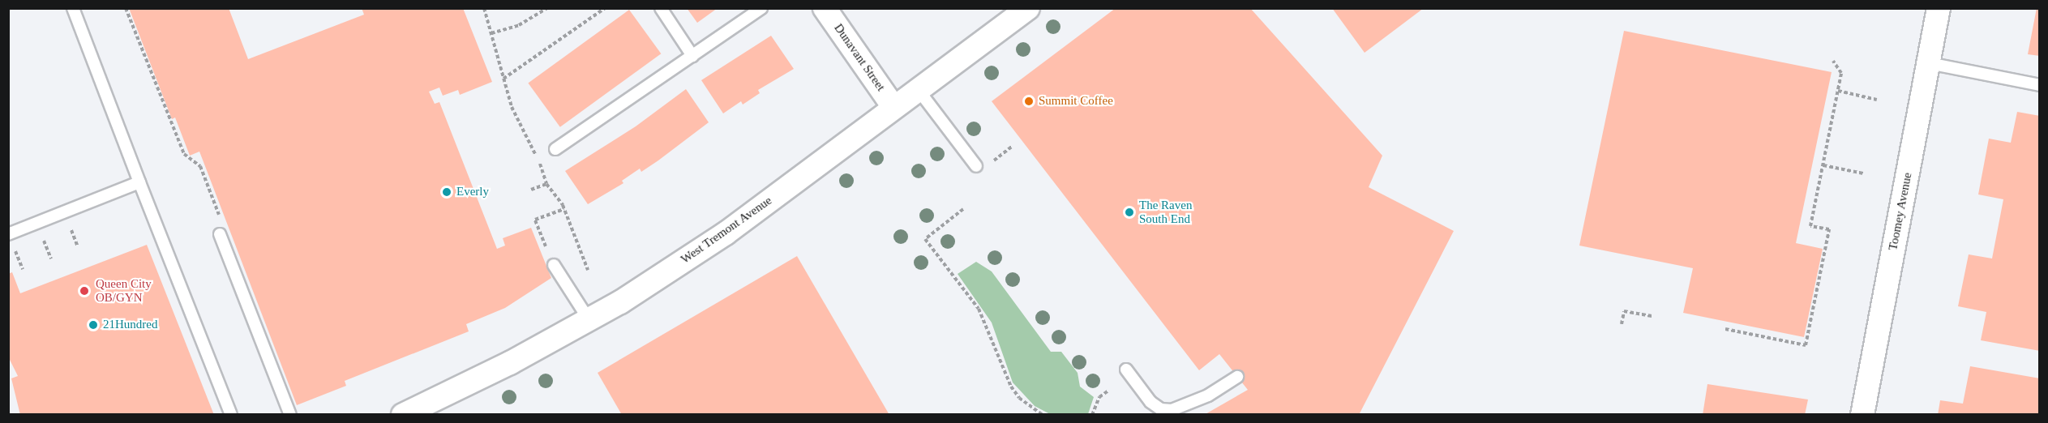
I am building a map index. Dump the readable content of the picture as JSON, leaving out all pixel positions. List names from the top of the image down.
{
  "streets": {
    "street": ["Dunavant Street", "Toomey Avenue", "West Tremont Avenue"]
  },
  "crossings": [
    ["Dunavant Street", "West Tremont Avenue"]
  ],
  "places": [
    "Summit Coffee",
    "Everly",
    "The Raven South End",
    "Queen City OB/GYN",
    "21Hundred"
  ]
}
